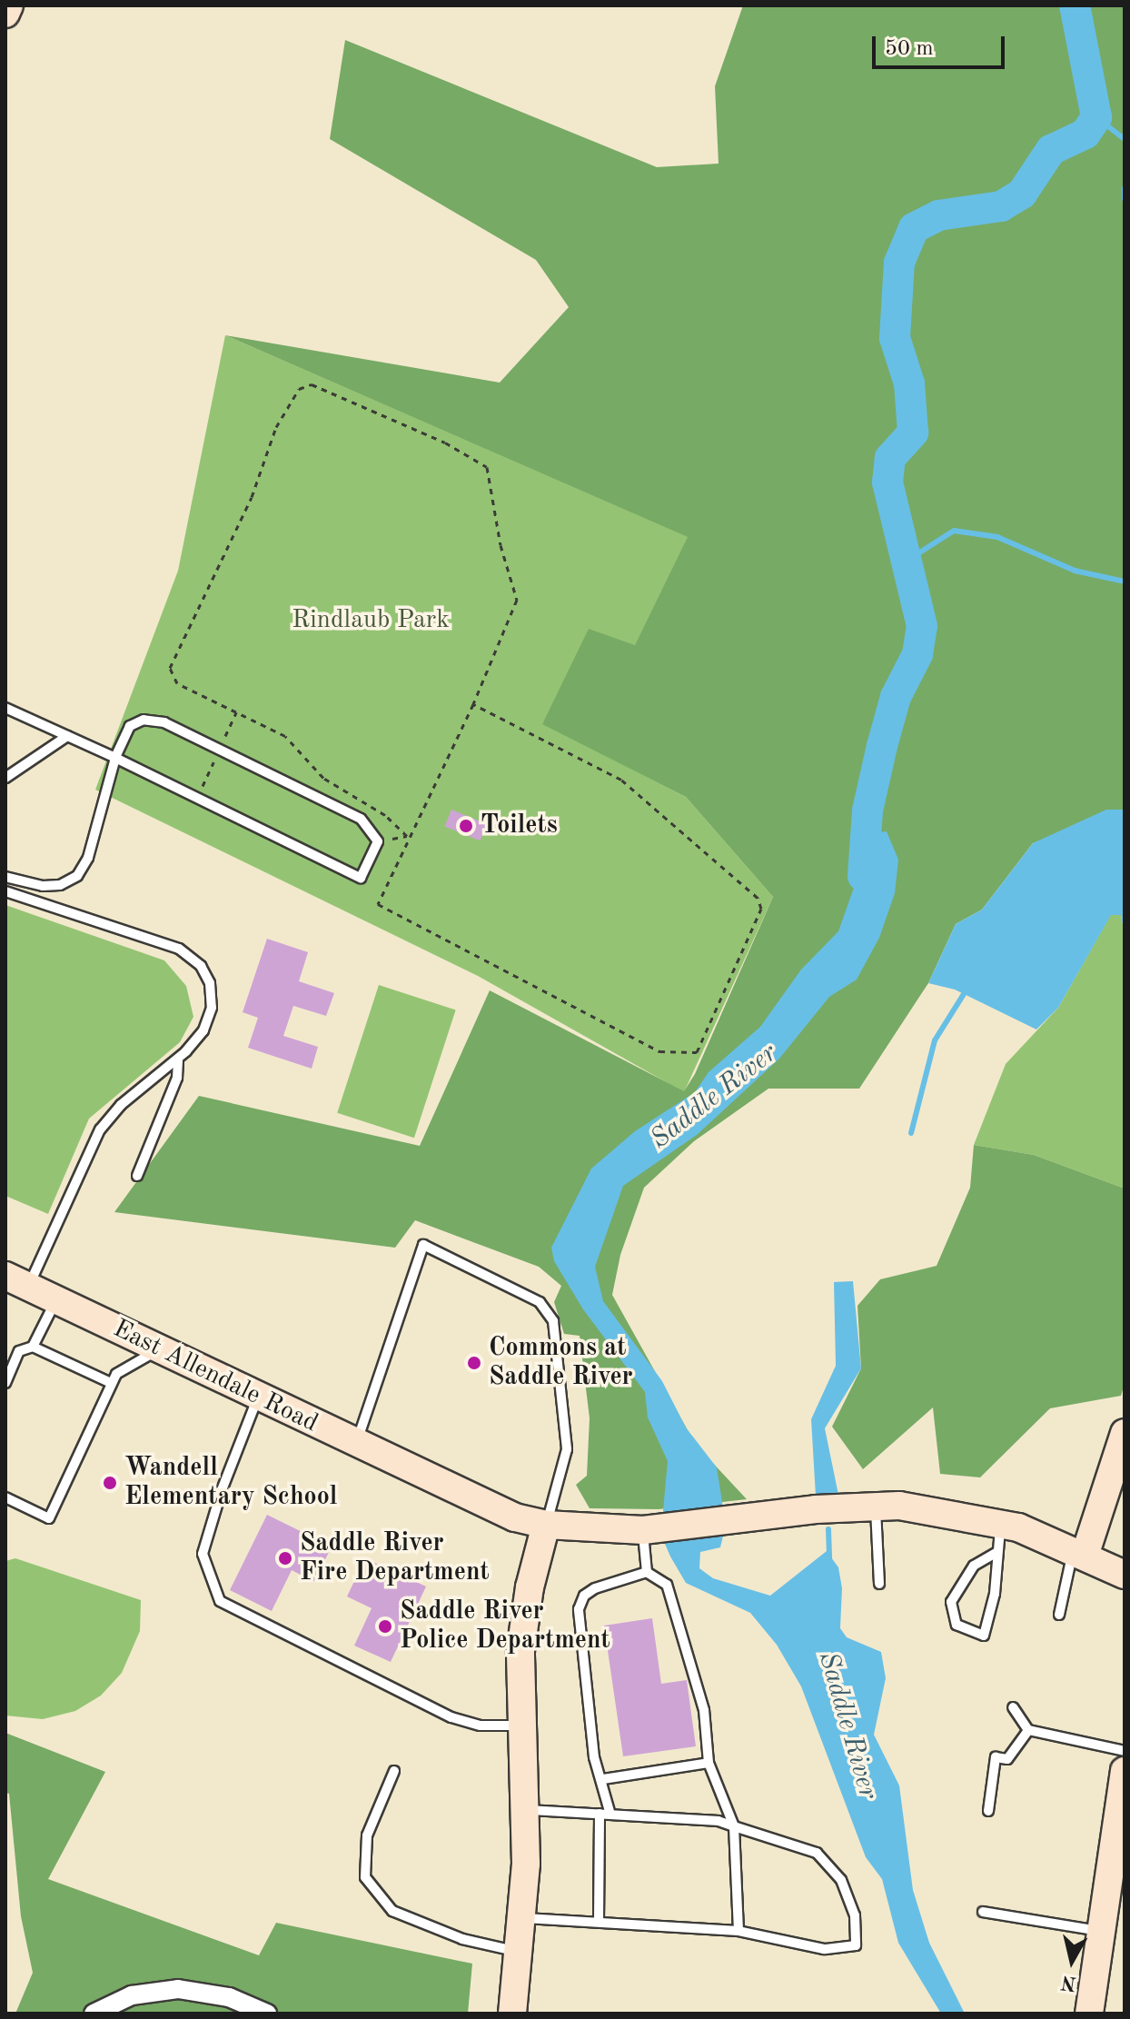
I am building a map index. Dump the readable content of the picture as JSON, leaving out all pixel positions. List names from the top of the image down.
{
  "streets": {
    "main road": ["East Allendale Road"]
  },
  "water": ["Saddle River"],
  "parks": ["Rindlaub Park"],
  "places": [
    "Toilets",
    "Commons at Saddle River",
    "Wandell Elementary School",
    "Saddle River Fire Department",
    "Saddle River Police Department"
  ],
  "scale_bar": "50 m",
  "north": "bottom"
}
